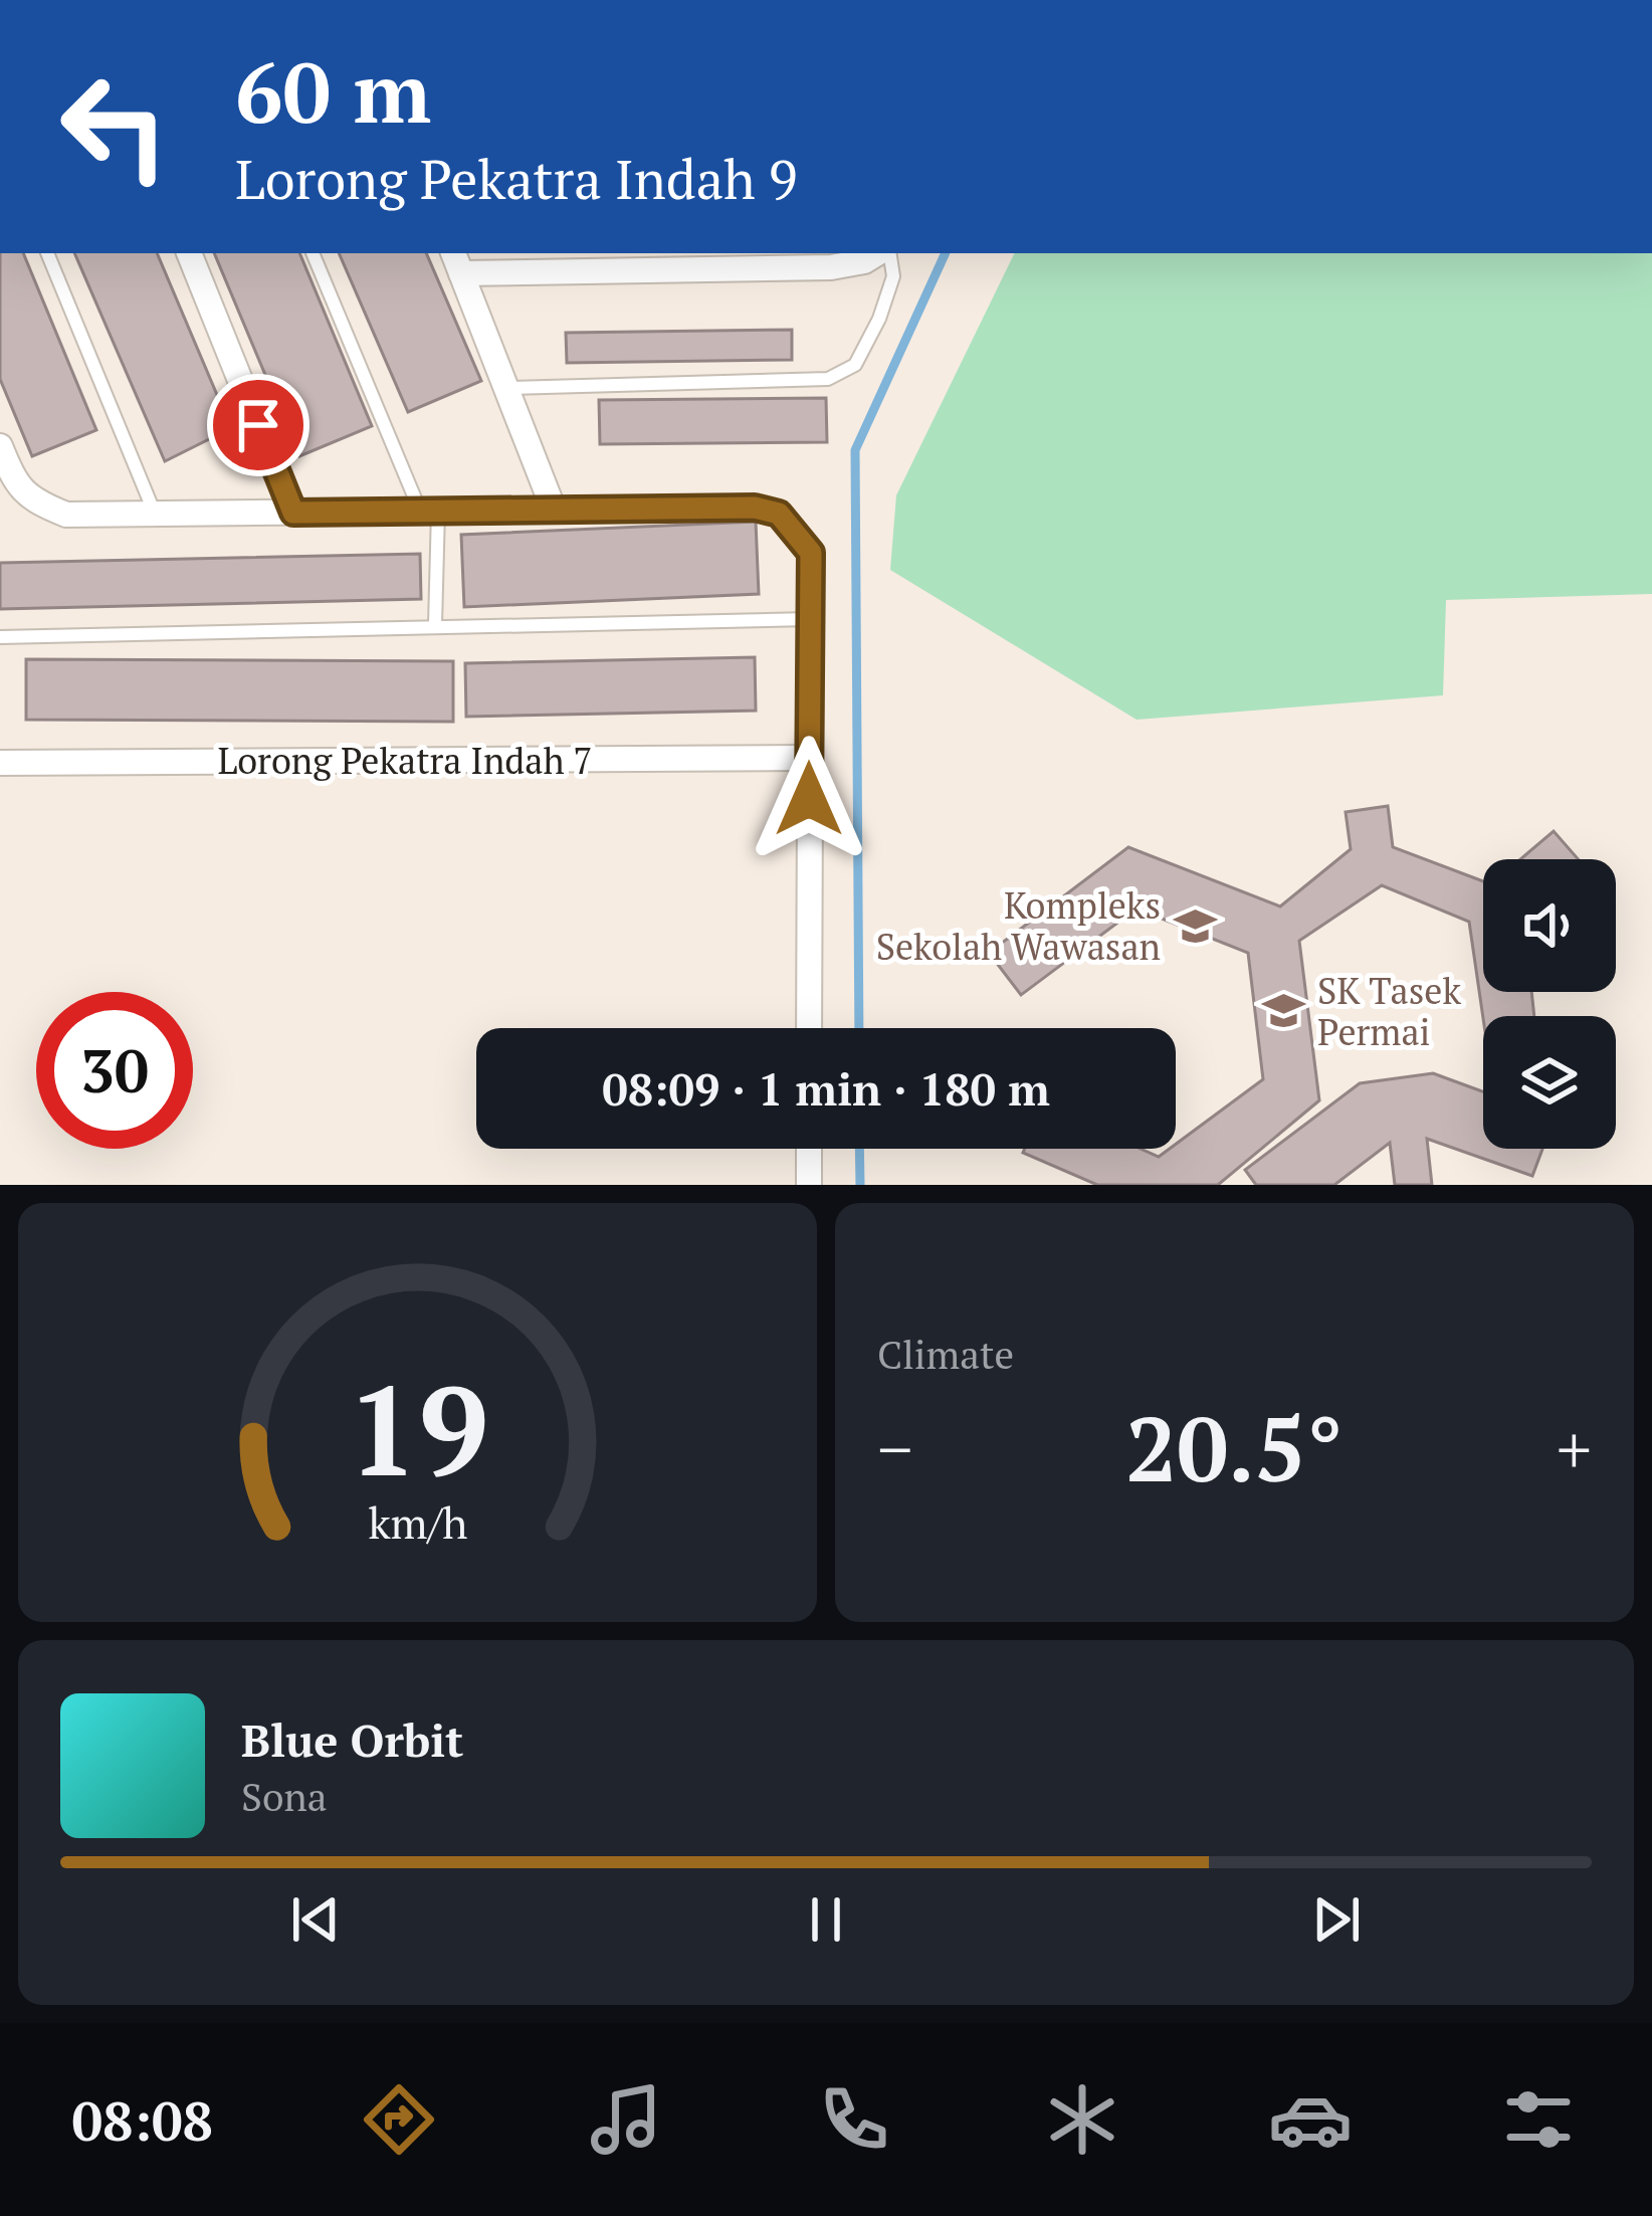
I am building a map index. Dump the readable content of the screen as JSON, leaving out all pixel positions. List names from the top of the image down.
{
  "streets": {
    "street": ["Lorong Pekatra Indah 7"]
  },
  "places": {
    "school or university": ["Kompleks Sekolah Wawasan", "SK Tasek Permai"]
  },
  "page": {
    "turn": ["60 m", "Lorong Pekatra Indah 9"],
    "limit": "30",
    "trip": "08:09 · 1 min · 180 m",
    "tile": "Climate",
    "heat": ["−", "20.5°", "+"],
    "song": ["Blue Orbit", "Sona"],
    "tabs": "08:08",
    "gauge": ["19", "km/h"]
  }
}
